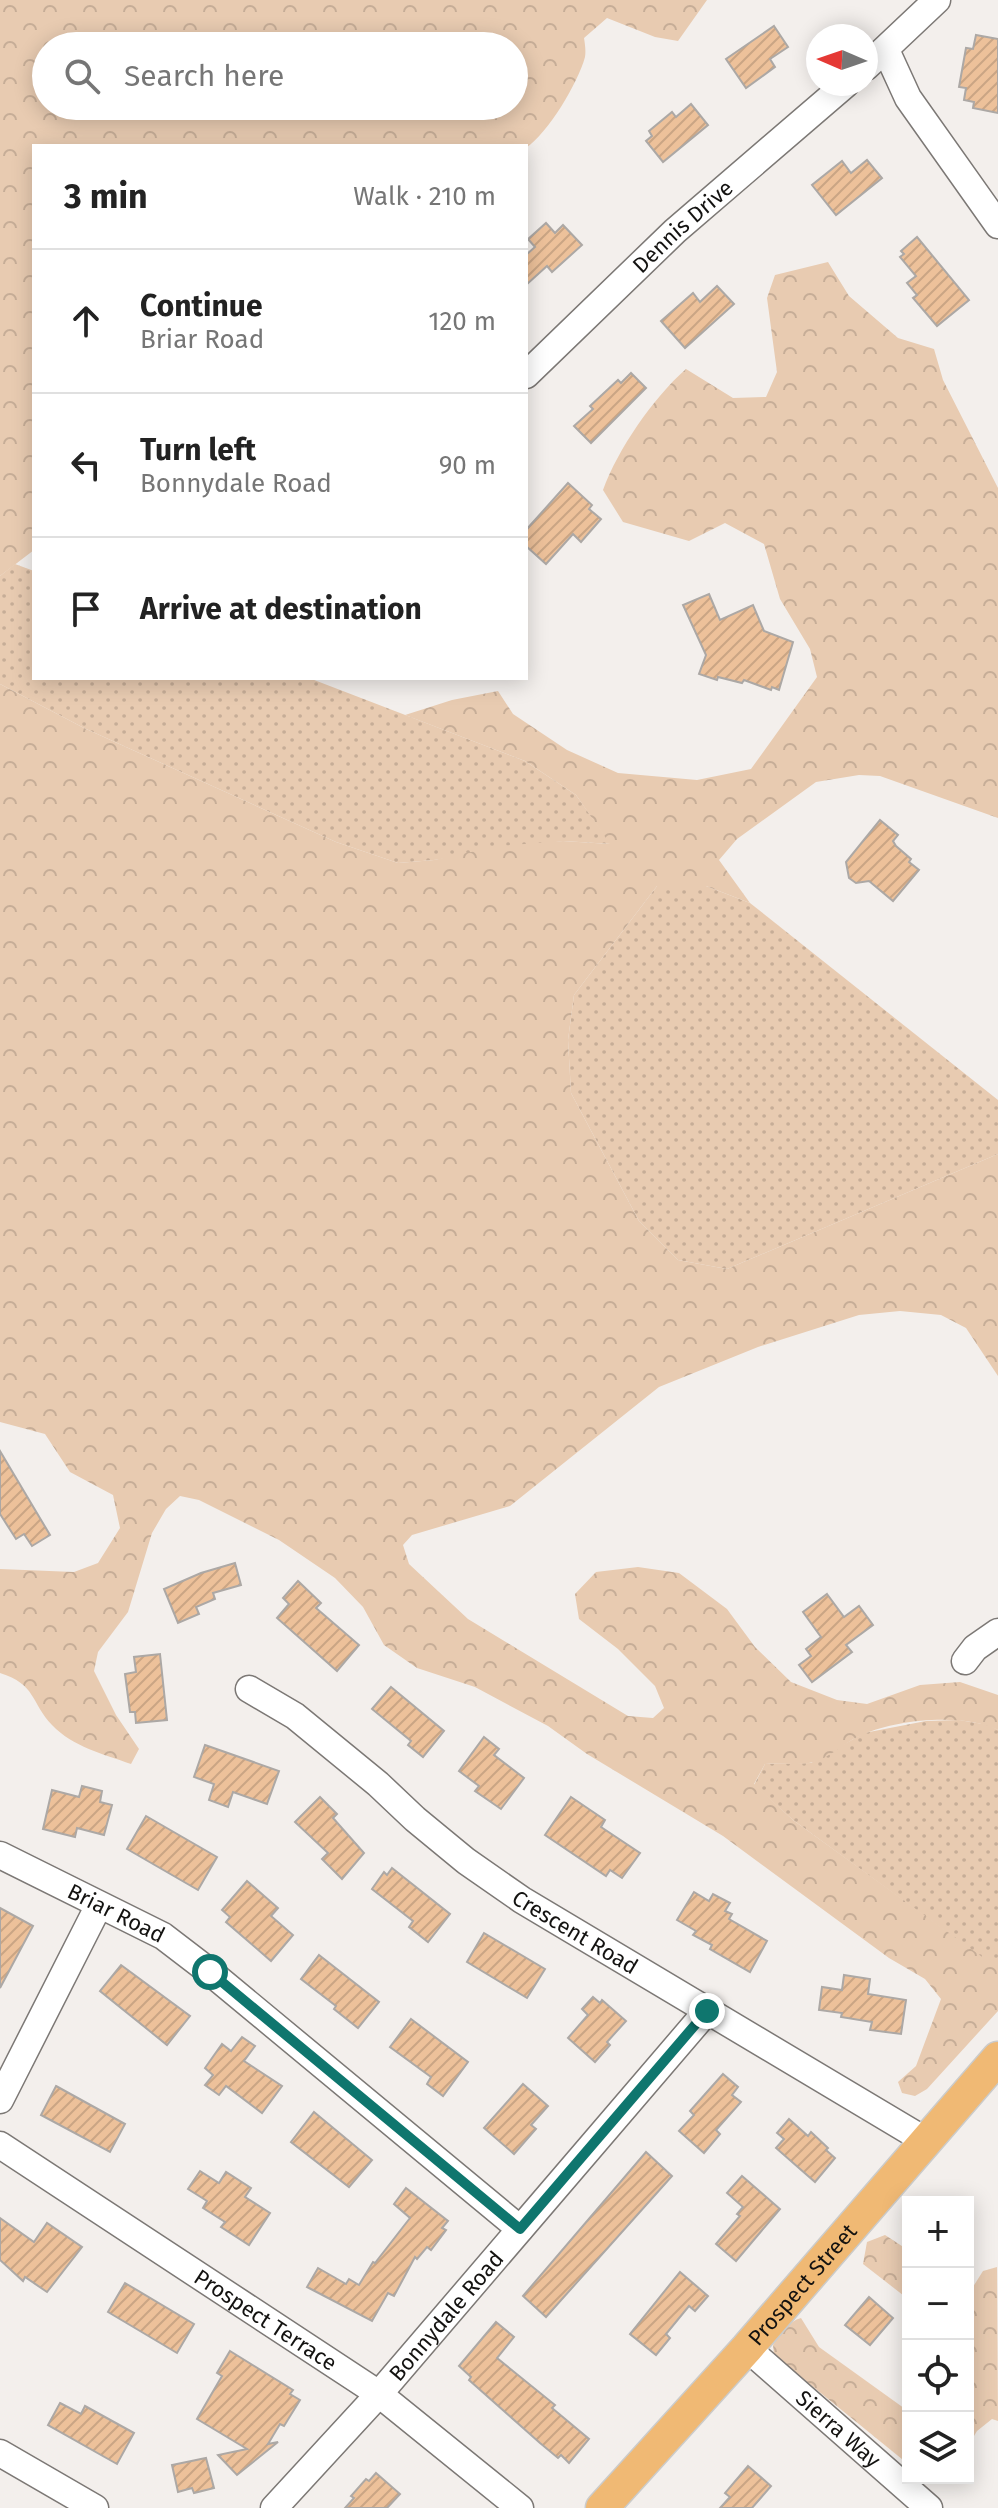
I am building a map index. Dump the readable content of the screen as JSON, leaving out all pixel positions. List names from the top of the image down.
{
  "streets": {
    "main road": ["Prospect Street"],
    "street": [
      "Dennis Drive",
      "Briar Road",
      "Crescent Road",
      "Bonnydale Road",
      "Prospect Terrace",
      "Sierra Way"
    ]
  },
  "crossings": [
    ["Briar Road", "Bonnydale Road"],
    ["Crescent Road", "Prospect Street"],
    ["Crescent Road", "Bonnydale Road"],
    ["Prospect Street", "Sierra Way"],
    ["Bonnydale Road", "Prospect Terrace"]
  ],
  "north": "left",
  "page": {
    "search": "Search here",
    "heading": ["3 min", "Walk · 210 m"],
    "list": [
      ["Continue", "Briar Road", "120 m"],
      ["Turn left", "Bonnydale Road", "90 m"],
      "Arrive at destination"
    ],
    "map_buttons": ["+", "−"]
  }
}
